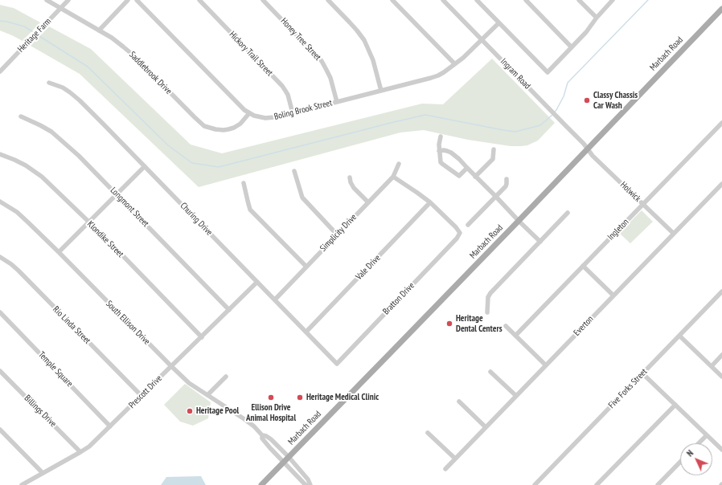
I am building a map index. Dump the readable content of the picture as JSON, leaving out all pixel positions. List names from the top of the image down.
{
  "streets": {
    "main road": ["Marbach Road"],
    "street": [
      "Heritage Farm",
      "Honey Tree Street",
      "Hickory Trail Street",
      "Saddlebrook Drive",
      "Ingram Road",
      "Boling Brook Street",
      "Holwick",
      "Longmont Street",
      "Churing Drive",
      "Ingleton",
      "Simplicity Drive",
      "Klondike Street",
      "Vale Drive",
      "Bratton Drive",
      "South Ellison Drive",
      "Rio Linda Street",
      "Everton",
      "Temple Square",
      "Five Forks Street",
      "Prescott Drive",
      "Billings Drive"
    ]
  },
  "crossings": [
    ["Heritage Farm", "Saddlebrook Drive"],
    ["Honey Tree Street", "Boling Brook Street"],
    ["Hickory Trail Street", "Boling Brook Street"],
    ["Marbach Road", "Ingram Road"],
    ["Marbach Road", "Holwick"],
    ["Marbach Road", "South Ellison Drive"],
    ["Saddlebrook Drive", "Boling Brook Street"],
    ["Ingram Road", "Boling Brook Street"],
    ["Ingram Road", "Holwick"],
    ["Holwick", "Ingleton"],
    ["Holwick", "Everton"],
    ["Longmont Street", "Prescott Drive"],
    ["Churing Drive", "Simplicity Drive"],
    ["Churing Drive", "Vale Drive"],
    ["Churing Drive", "Bratton Drive"],
    ["Churing Drive", "Prescott Drive"],
    ["Klondike Street", "Prescott Drive"],
    ["Vale Drive", "Bratton Drive"],
    ["South Ellison Drive", "Prescott Drive"],
    ["Rio Linda Street", "Prescott Drive"],
    ["Temple Square", "Prescott Drive"],
    ["Prescott Drive", "Billings Drive"]
  ],
  "places": [
    "Classy Chassis Car Wash",
    "Heritage Dental Centers",
    "Ellison Drive Animal Hospital",
    "Heritage Medical Clinic",
    "Heritage Pool"
  ],
  "north": "top left"
}
